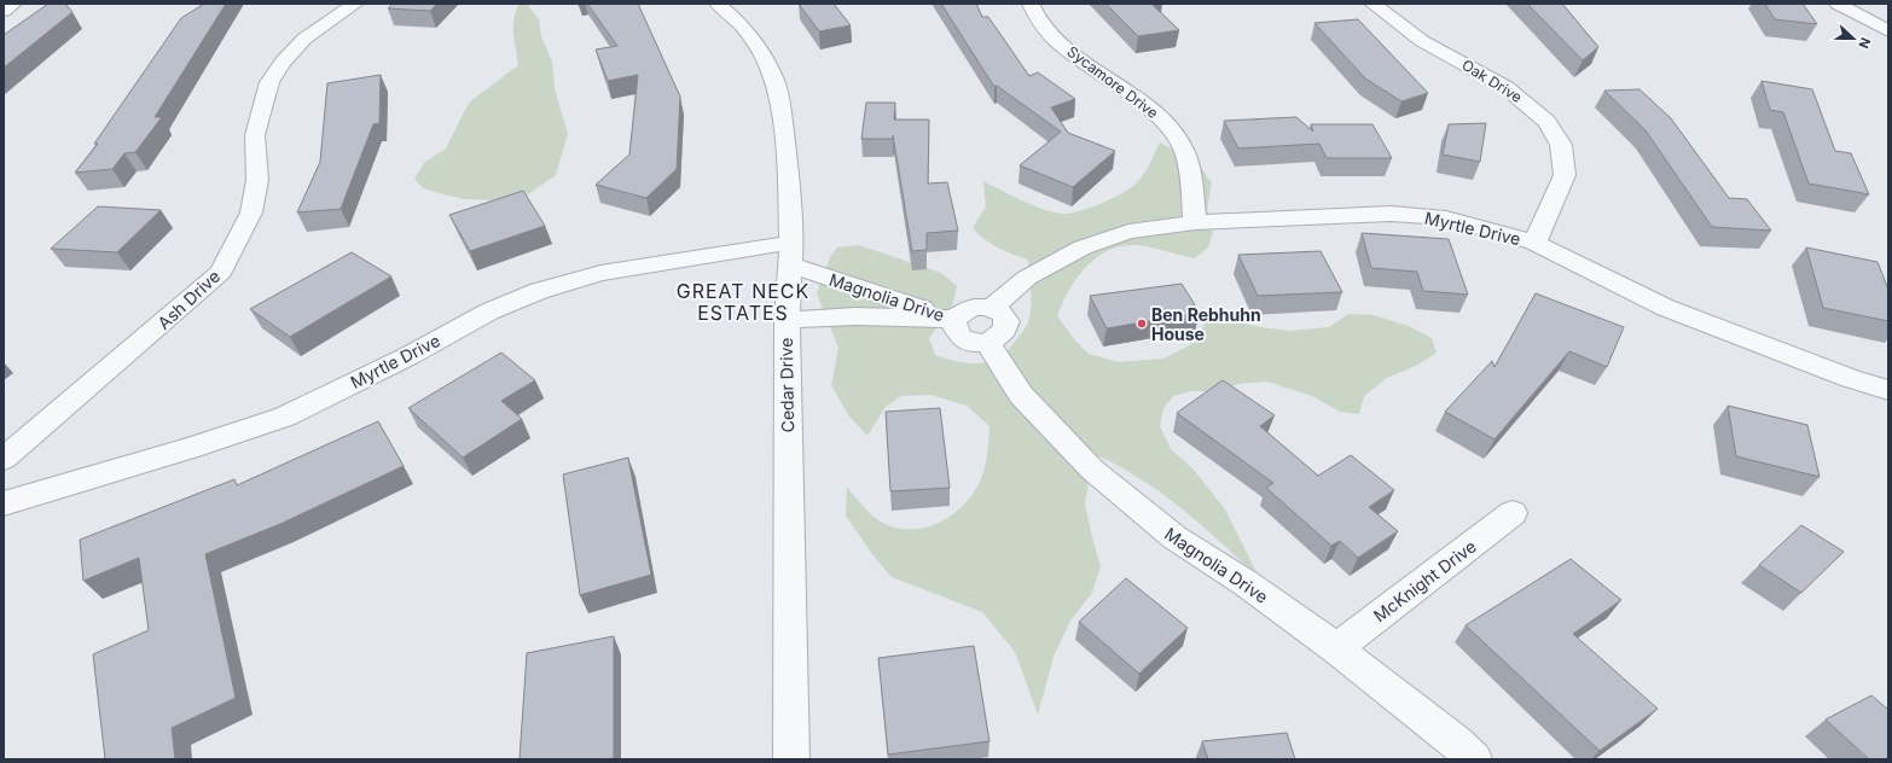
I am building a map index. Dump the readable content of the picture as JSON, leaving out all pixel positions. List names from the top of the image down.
{
  "streets": {
    "street": [
      "Oak Drive",
      "Sycamore Drive",
      "Myrtle Drive",
      "Magnolia Drive",
      "Ash Drive",
      "Cedar Drive",
      "McKnight Drive"
    ]
  },
  "crossings": [
    ["Oak Drive", "Myrtle Drive"],
    ["Sycamore Drive", "Myrtle Drive"],
    ["Myrtle Drive", "Magnolia Drive"],
    ["Myrtle Drive", "Cedar Drive"],
    ["Magnolia Drive", "Cedar Drive"],
    ["Magnolia Drive", "McKnight Drive"]
  ],
  "districts": ["GREAT NECK ESTATES"],
  "places": ["Ben Rebhuhn House"],
  "north": "right"
}
